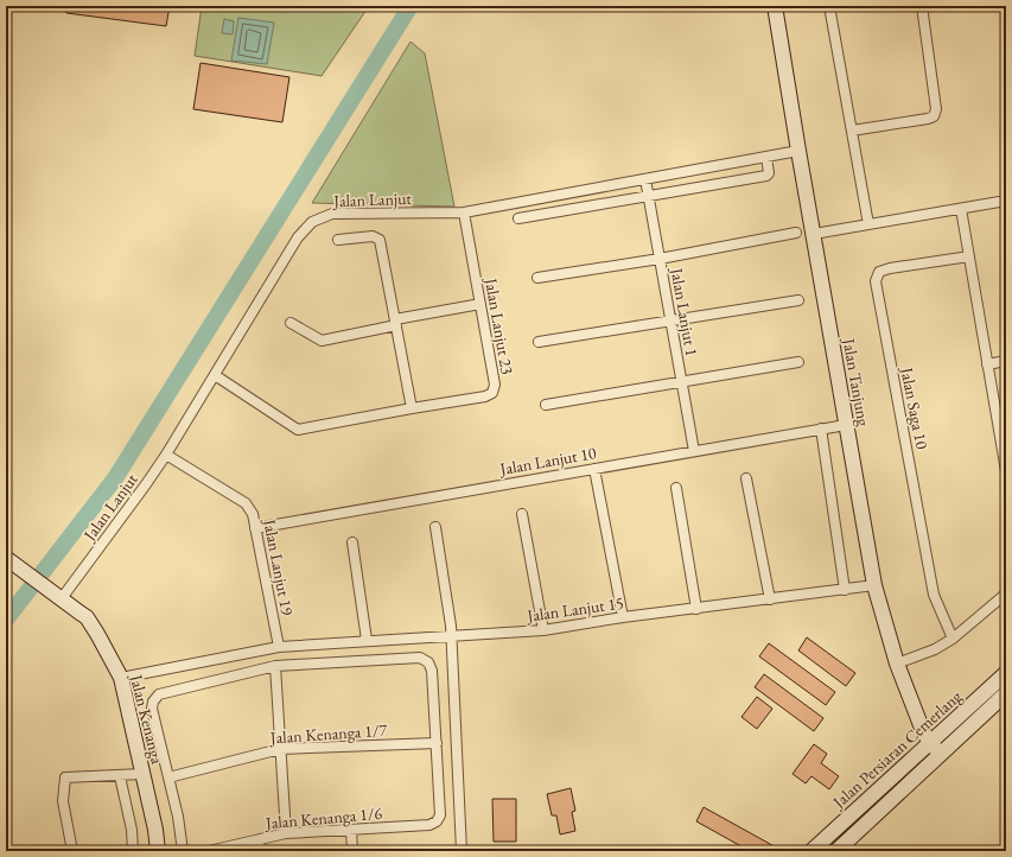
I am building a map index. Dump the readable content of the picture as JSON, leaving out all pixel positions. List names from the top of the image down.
{
  "streets": {
    "street": [
      "Jalan Lanjut",
      "Jalan Lanjut 1",
      "Jalan Lanjut 23",
      "Jalan Tanjung",
      "Jalan Saga 10",
      "Jalan Lanjut 10",
      "Jalan Lanjut 19",
      "Jalan Lanjut 15",
      "Jalan Kenanga",
      "Jalan Kenanga 1/7",
      "Jalan Persiaran Cemerlang",
      "Jalan Kenanga 1/6"
    ]
  },
  "crossings": [
    ["Jalan Lanjut", "Jalan Lanjut 1"],
    ["Jalan Lanjut", "Jalan Lanjut 23"],
    ["Jalan Lanjut", "Jalan Tanjung"],
    ["Jalan Lanjut", "Jalan Lanjut 19"],
    ["Jalan Lanjut", "Jalan Kenanga"],
    ["Jalan Lanjut 1", "Jalan Lanjut 10"],
    ["Jalan Tanjung", "Jalan Lanjut 10"],
    ["Jalan Tanjung", "Jalan Lanjut 15"],
    ["Jalan Tanjung", "Jalan Persiaran Cemerlang"],
    ["Jalan Lanjut 10", "Jalan Lanjut 19"],
    ["Jalan Lanjut 19", "Jalan Lanjut 15"],
    ["Jalan Lanjut 15", "Jalan Kenanga"],
    ["Jalan Kenanga 1/7", "Jalan Kenanga 1/6"]
  ]
}
